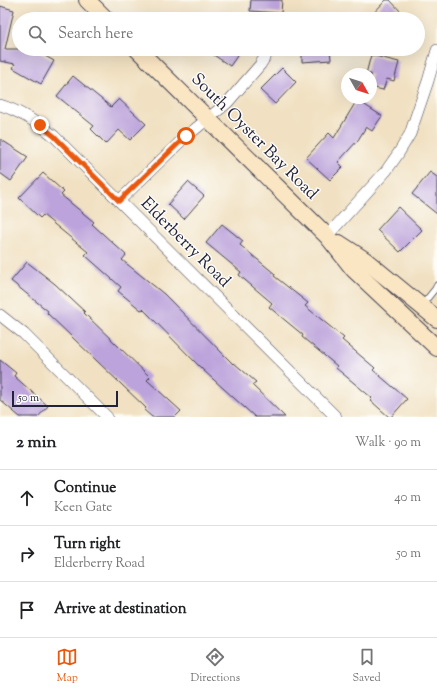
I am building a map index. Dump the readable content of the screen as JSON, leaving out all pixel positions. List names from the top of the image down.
{
  "streets": {
    "main road": ["South Oyster Bay Road"],
    "street": ["Elderberry Road"]
  },
  "scale_bar": "50 m",
  "north": "bottom right",
  "page": {
    "search": "Search here",
    "scale": "50 m",
    "heading": ["2 min", "Walk · 90 m"],
    "list": [
      ["Continue", "Keen Gate", "40 m"],
      ["Turn right", "Elderberry Road", "50 m"],
      "Arrive at destination"
    ],
    "nav": ["Map", "Directions", "Saved"]
  }
}
